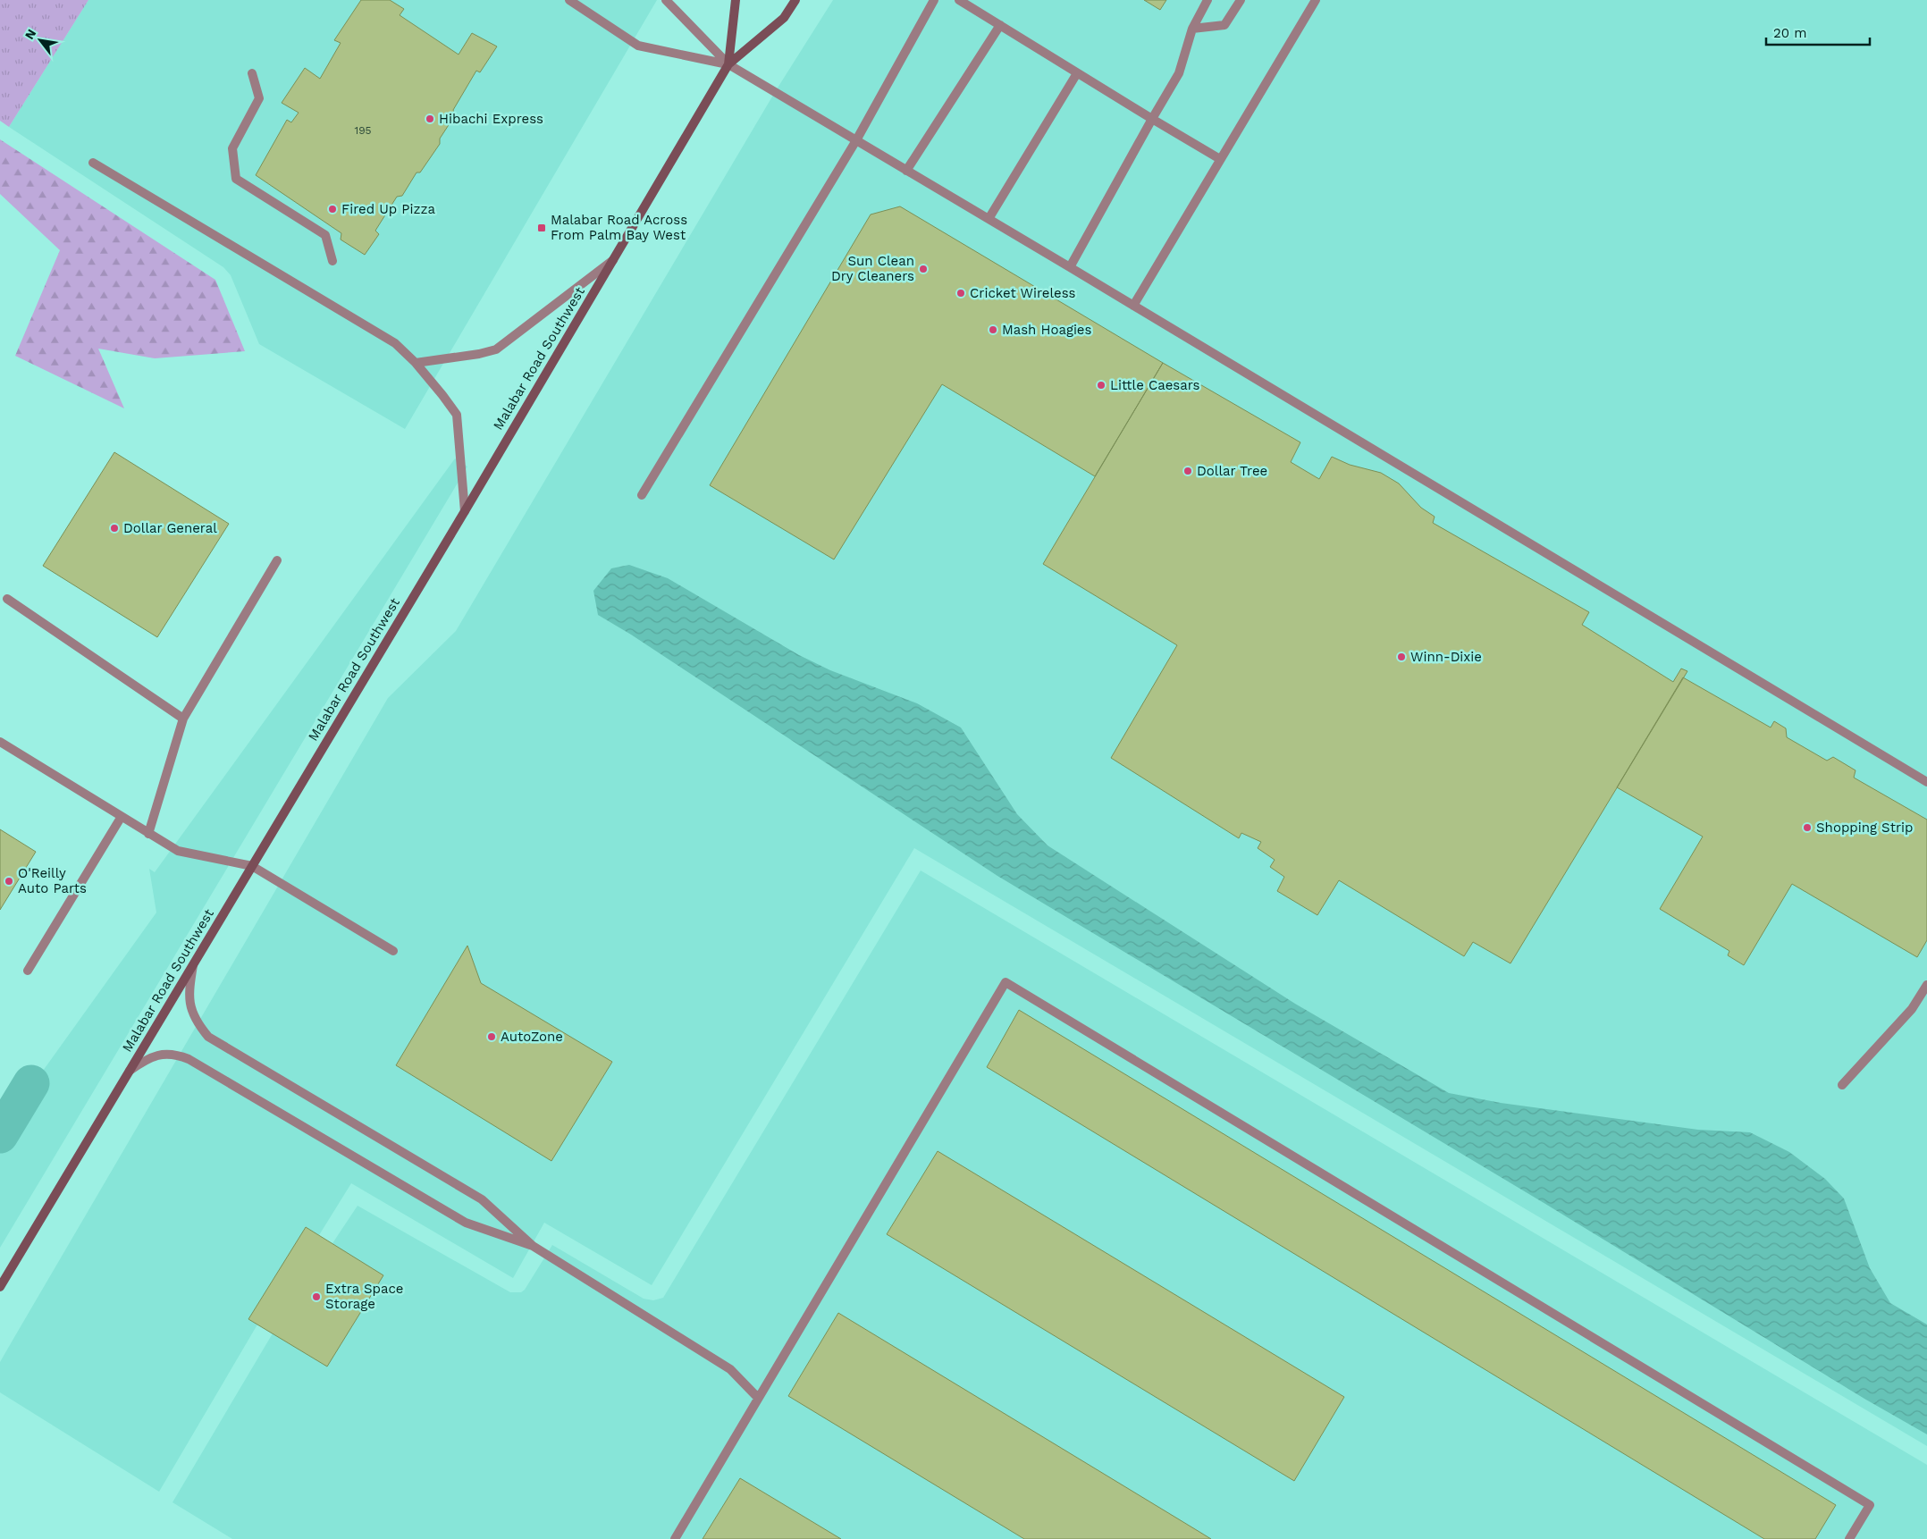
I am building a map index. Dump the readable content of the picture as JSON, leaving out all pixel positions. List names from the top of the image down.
{
  "streets": {
    "main road": ["Malabar Road Southwest"]
  },
  "places": {
    "other": [
      "Hibachi Express",
      "Fired Up Pizza",
      "Sun Clean Dry Cleaners",
      "Cricket Wireless",
      "Mash Hoagies",
      "Little Caesars",
      "Dollar Tree",
      "Dollar General",
      "Winn-Dixie",
      "Shopping Strip",
      "O'Reilly Auto Parts",
      "AutoZone",
      "Extra Space Storage"
    ],
    "transit": ["Malabar Road Across From Palm Bay West"]
  },
  "house_numbers": ["195"],
  "scale_bar": "20 m",
  "north": "top left"
}
